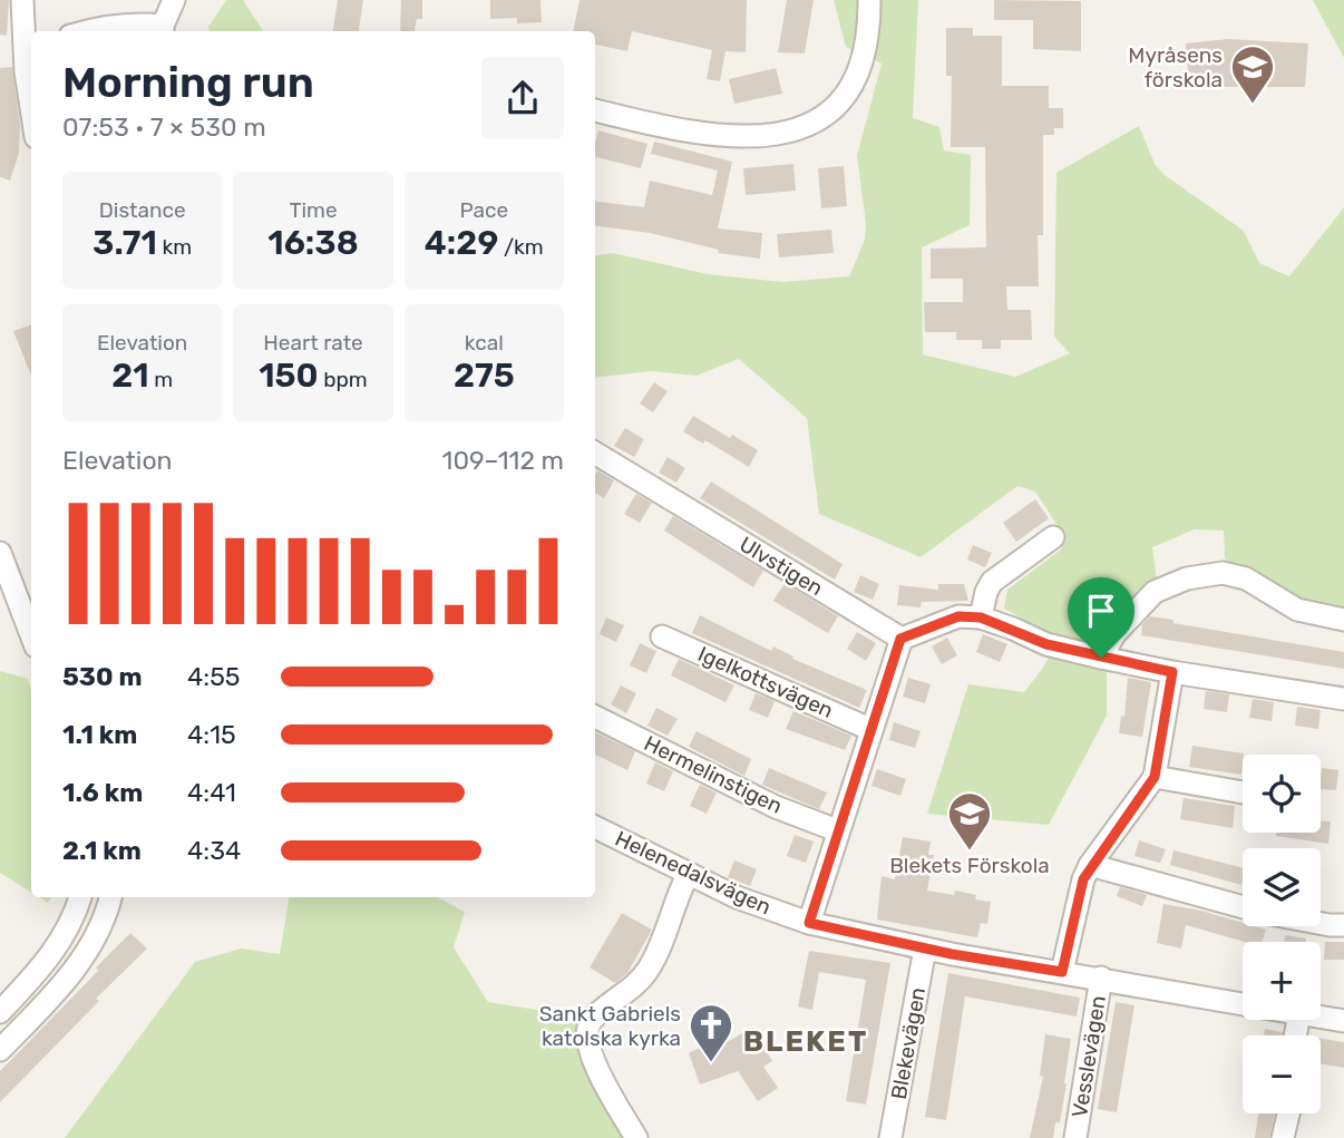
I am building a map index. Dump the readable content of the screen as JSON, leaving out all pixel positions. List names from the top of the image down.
{
  "streets": {
    "street": [
      "Ulvstigen",
      "Igelkottsvägen",
      "Hermelinstigen",
      "Helenedalsvägen",
      "Blekevägen",
      "Vesslevägen"
    ]
  },
  "crossings": [
    ["Helenedalsvägen", "Blekevägen"],
    ["Helenedalsvägen", "Vesslevägen"]
  ],
  "districts": ["BLEKET"],
  "places": {
    "school or university": ["Myråsens förskola", "Blekets Förskola"],
    "church": ["Sankt Gabriels katolska kyrka"]
  },
  "page": {
    "heading": ["Morning run", "07:53 · 7 × 530 m"],
    "stats": [
      ["Distance", "3.71 km"],
      ["Time", "16:38"],
      ["Pace", "4:29 /km"],
      ["Elevation", "21 m"],
      ["Heart rate", "150 bpm"],
      ["kcal", "275"]
    ],
    "chart": ["Elevation", "109–112 m"],
    "list": [
      {
        "name": "530 m",
        "note": "4:55"
      },
      {
        "name": "1.1 km",
        "note": "4:15"
      },
      {
        "name": "1.6 km",
        "note": "4:41"
      },
      {
        "name": "2.1 km",
        "note": "4:34"
      }
    ],
    "map_buttons": ["+", "−"]
  }
}
